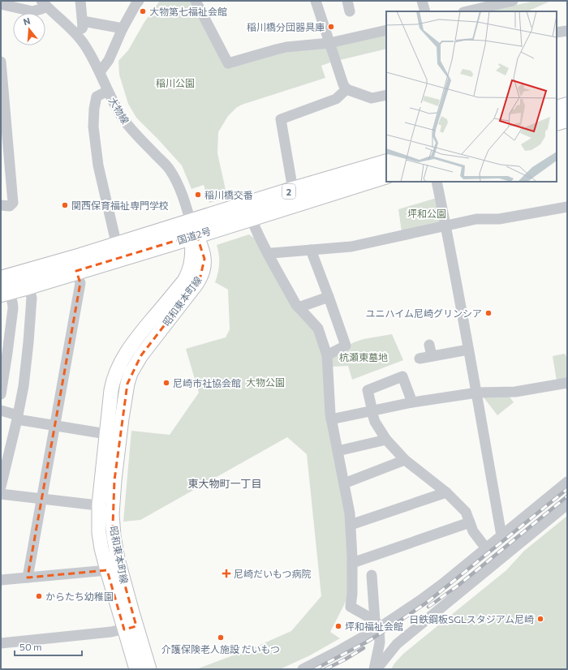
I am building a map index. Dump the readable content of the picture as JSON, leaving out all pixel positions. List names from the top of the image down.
{
  "streets": {
    "highway": ["2", "国道2号"],
    "main road": ["昭和東本町線"],
    "street": ["大物線"]
  },
  "crossings": [
    ["大物線", "国道2号"],
    ["大物線", "昭和東本町線"],
    ["国道2号", "昭和東本町線"]
  ],
  "districts": ["東大物町一丁目"],
  "parks": [
    "稲川公園",
    "坪和公園",
    "杭瀬東墓地",
    "大物公園"
  ],
  "places": {
    "other": [
      "大物第七福祉会館",
      "稲川橋分団器具庫",
      "稲川橋交番",
      "関西保育福祉専門学校",
      "ユニハイム尼崎グリンシア",
      "尼崎市社協会館",
      "からたち幼稚園",
      "日鉄鋼板SGLスタジアム尼崎",
      "坪和福祉会館",
      "介護保険老人施設 だいもつ"
    ],
    "health": ["尼崎だいもつ病院"]
  },
  "scale_bar": "50 m",
  "north": "top"
}
